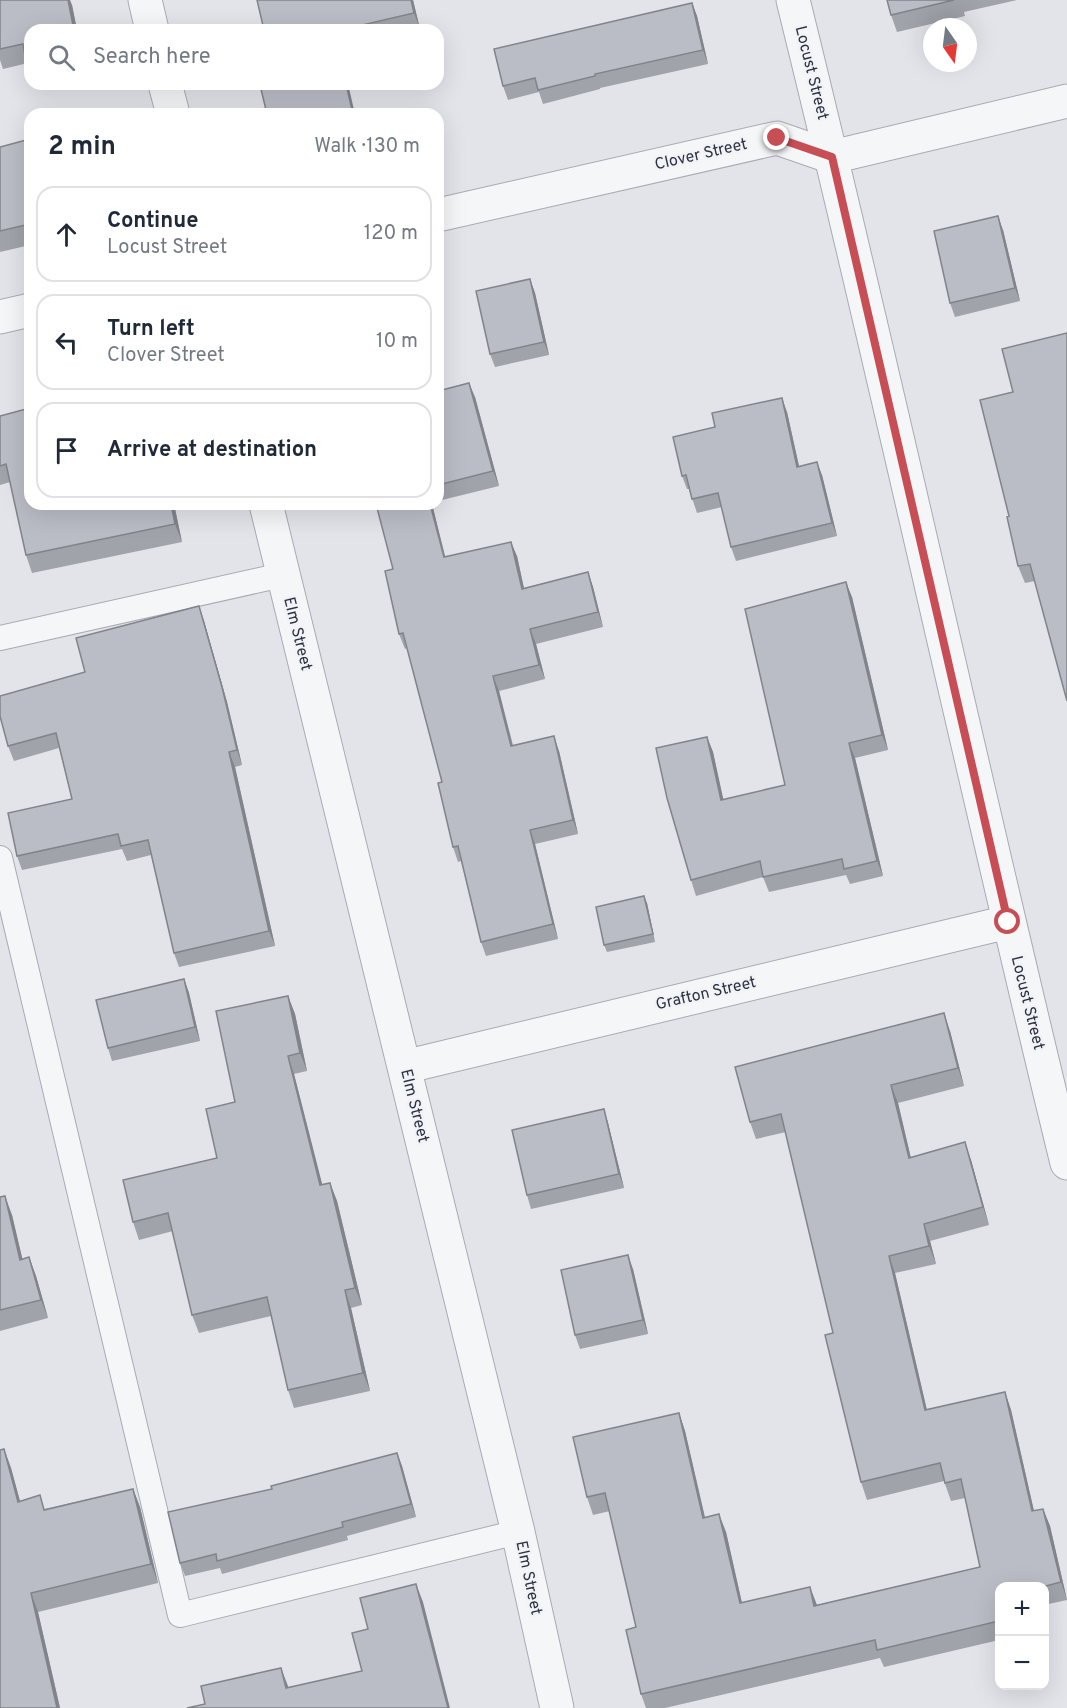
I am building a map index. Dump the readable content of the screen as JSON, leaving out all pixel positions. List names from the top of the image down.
{
  "streets": {
    "street": [
      "Locust Street",
      "Clover Street",
      "Elm Street",
      "Grafton Street"
    ]
  },
  "crossings": [
    ["Locust Street", "Clover Street"],
    ["Locust Street", "Grafton Street"],
    ["Elm Street", "Grafton Street"]
  ],
  "north": "bottom",
  "page": {
    "search": "Search here",
    "heading": ["2 min", "Walk · 130 m"],
    "list": [
      ["Continue", "Locust Street", "120 m"],
      ["Turn left", "Clover Street", "10 m"],
      "Arrive at destination"
    ],
    "map_buttons": ["+", "−"]
  }
}
